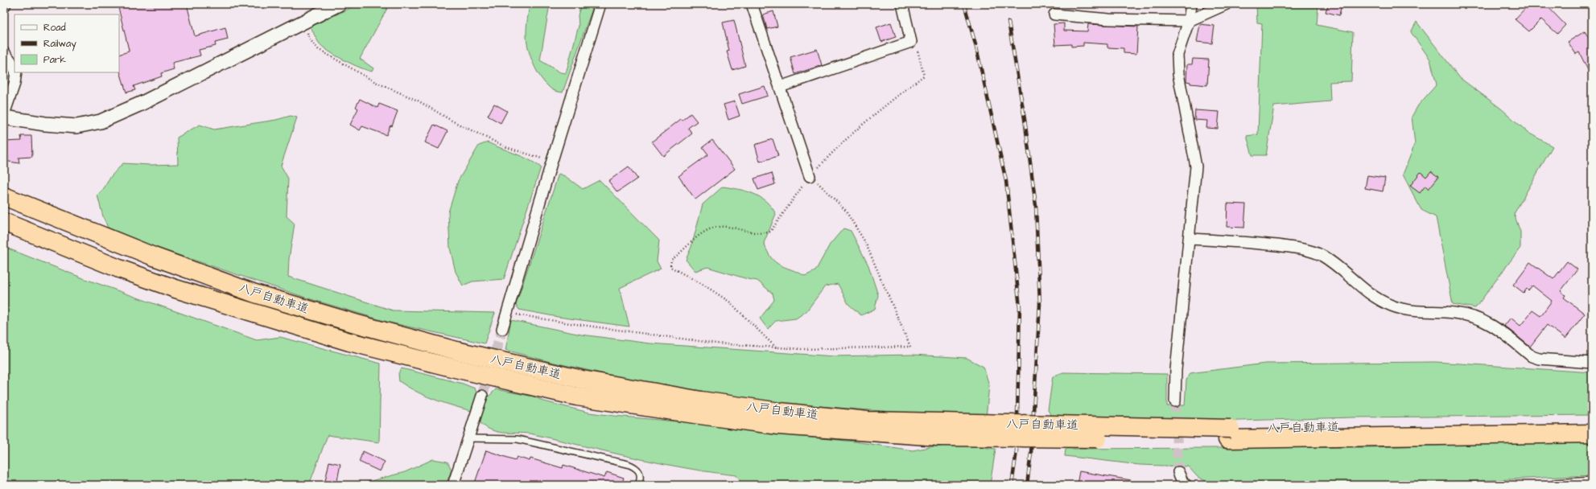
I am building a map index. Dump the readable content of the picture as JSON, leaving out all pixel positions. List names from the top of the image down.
{
  "streets": {
    "highway": ["八戸自動車道"]
  },
  "legend": ["Road", "Railway", "Park"]
}
